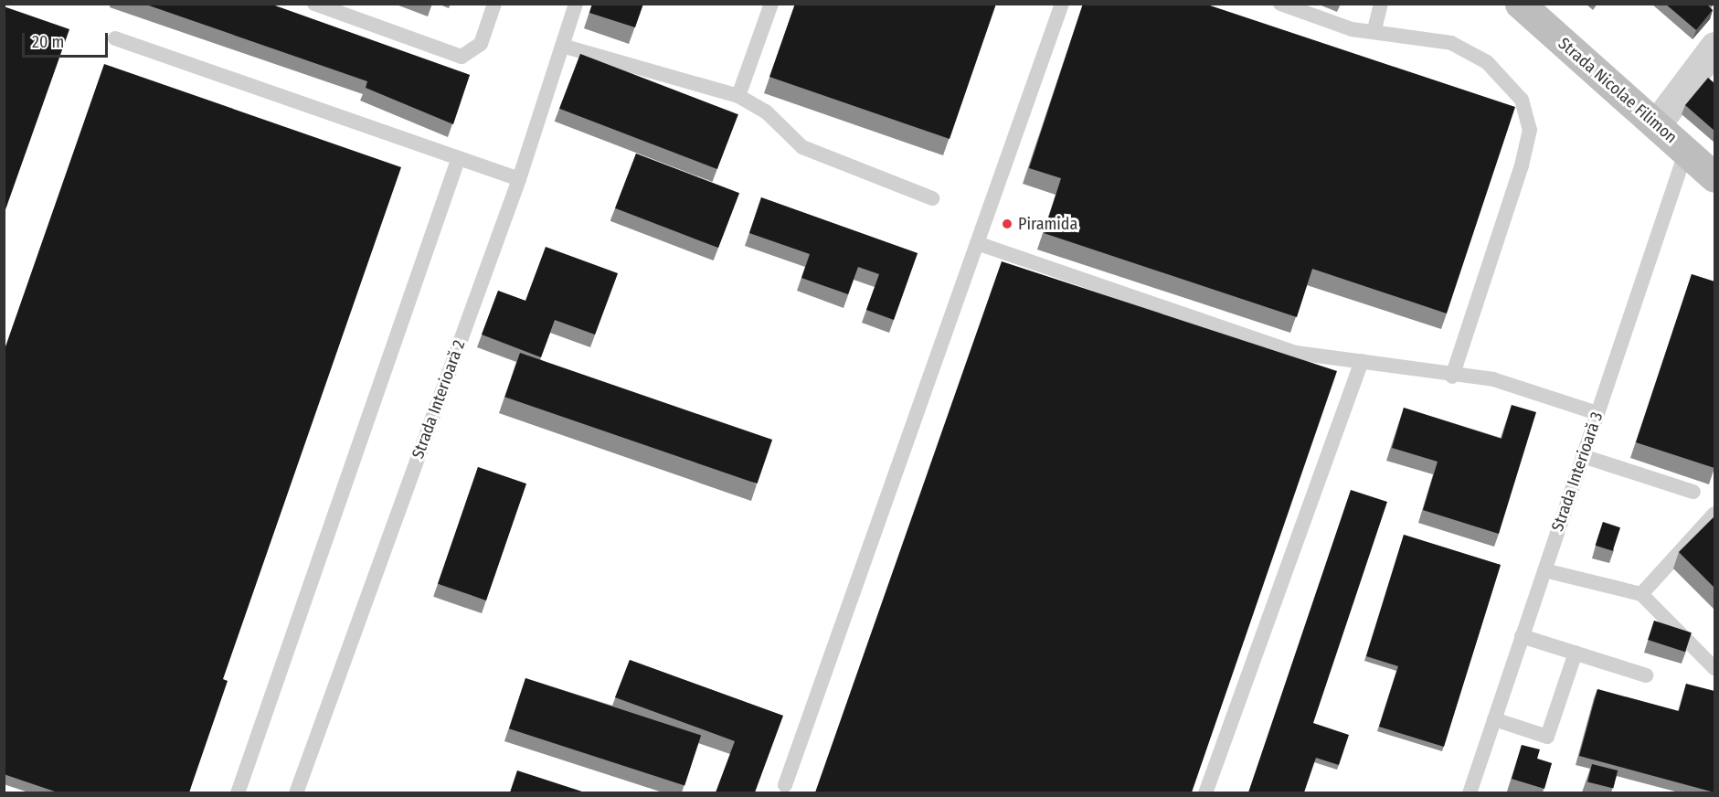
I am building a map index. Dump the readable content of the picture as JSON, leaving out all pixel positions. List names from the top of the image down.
{
  "streets": {
    "street": ["Strada Nicolae Filimon"],
    "lane": ["Strada Interioară 2", "Strada Interioară 3"]
  },
  "crossings": [
    ["Strada Nicolae Filimon", "Strada Interioară 3"]
  ],
  "places": ["Piramida"],
  "scale_bar": "20 m"
}
